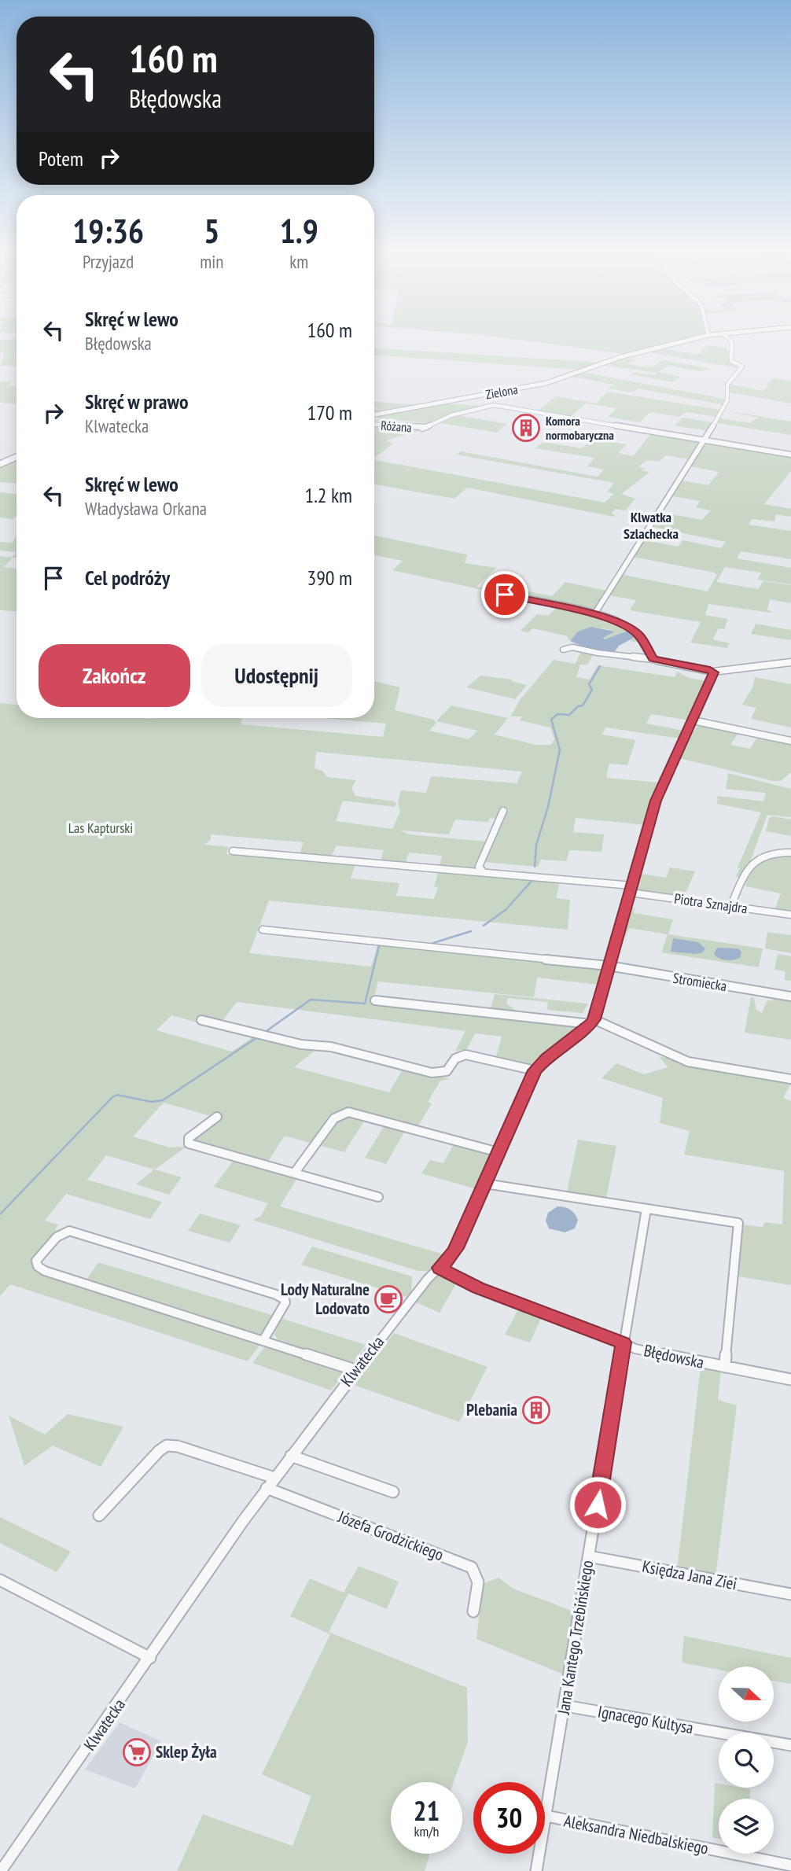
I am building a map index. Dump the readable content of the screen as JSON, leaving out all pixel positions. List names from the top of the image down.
{
  "streets": {
    "street": [
      "Zielona",
      "Różana",
      "Piotra Sznajdra",
      "Stromiecka",
      "Błędowska",
      "Klwatecka",
      "Józefa Grodzickiego",
      "Księdza Jana Ziei",
      "Jana Kantego Trzebińskiego",
      "Ignacego Kultysa",
      "Aleksandra Niedbalskiego"
    ]
  },
  "crossings": [
    ["Błędowska", "Klwatecka"],
    ["Błędowska", "Jana Kantego Trzebińskiego"],
    ["Klwatecka", "Józefa Grodzickiego"],
    ["Księdza Jana Ziei", "Jana Kantego Trzebińskiego"],
    ["Jana Kantego Trzebińskiego", "Ignacego Kultysa"],
    ["Jana Kantego Trzebińskiego", "Aleksandra Niedbalskiego"]
  ],
  "districts": ["Klwatka Szlachecka"],
  "parks": ["Las Kapturski"],
  "places": {
    "building": ["Komora normobaryczna", "Plebania"],
    "cafe": ["Lody Naturalne Lodovato"],
    "supermarket": ["Sklep Żyła"]
  },
  "north": "right",
  "page": {
    "turn": ["160 m", "Błędowska"],
    "then": "Potem",
    "eta": [
      "19:36",
      "Przyjazd",
      "5",
      "min",
      "1.9",
      "km"
    ],
    "list": [
      {
        "name": "Skręć w lewo",
        "note": "Błędowska",
        "value": "160 m"
      },
      {
        "name": "Skręć w prawo",
        "note": "Klwatecka",
        "value": "170 m"
      },
      {
        "name": "Skręć w lewo",
        "note": "Władysława Orkana",
        "value": "1.2 km"
      },
      {
        "name": "Cel podróży",
        "value": "390 m"
      }
    ],
    "buttons": ["Zakończ", "Udostępnij"],
    "speed": "21 km/h",
    "limit": "30"
  }
}
